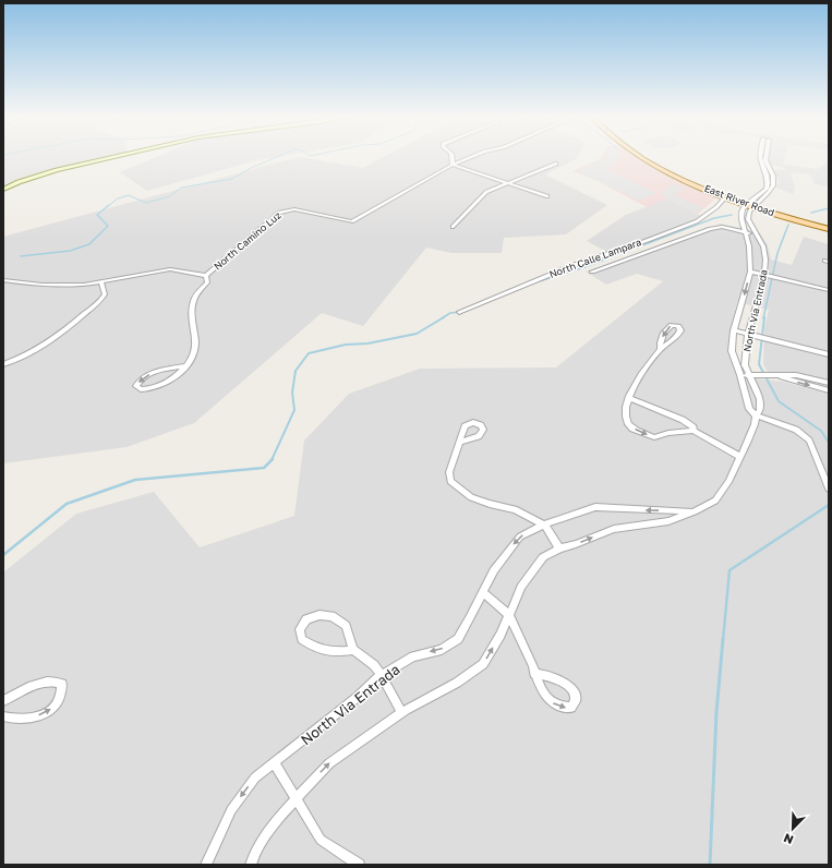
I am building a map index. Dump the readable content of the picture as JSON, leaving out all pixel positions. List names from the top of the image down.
{
  "streets": {
    "main road": ["East River Road"],
    "street": ["North Camino Luz", "North Calle Lampara", "North Via Entrada"]
  },
  "crossings": [
    ["East River Road", "North Calle Lampara"],
    ["East River Road", "North Via Entrada"],
    ["North Calle Lampara", "North Via Entrada"]
  ],
  "north": "bottom left"
}
